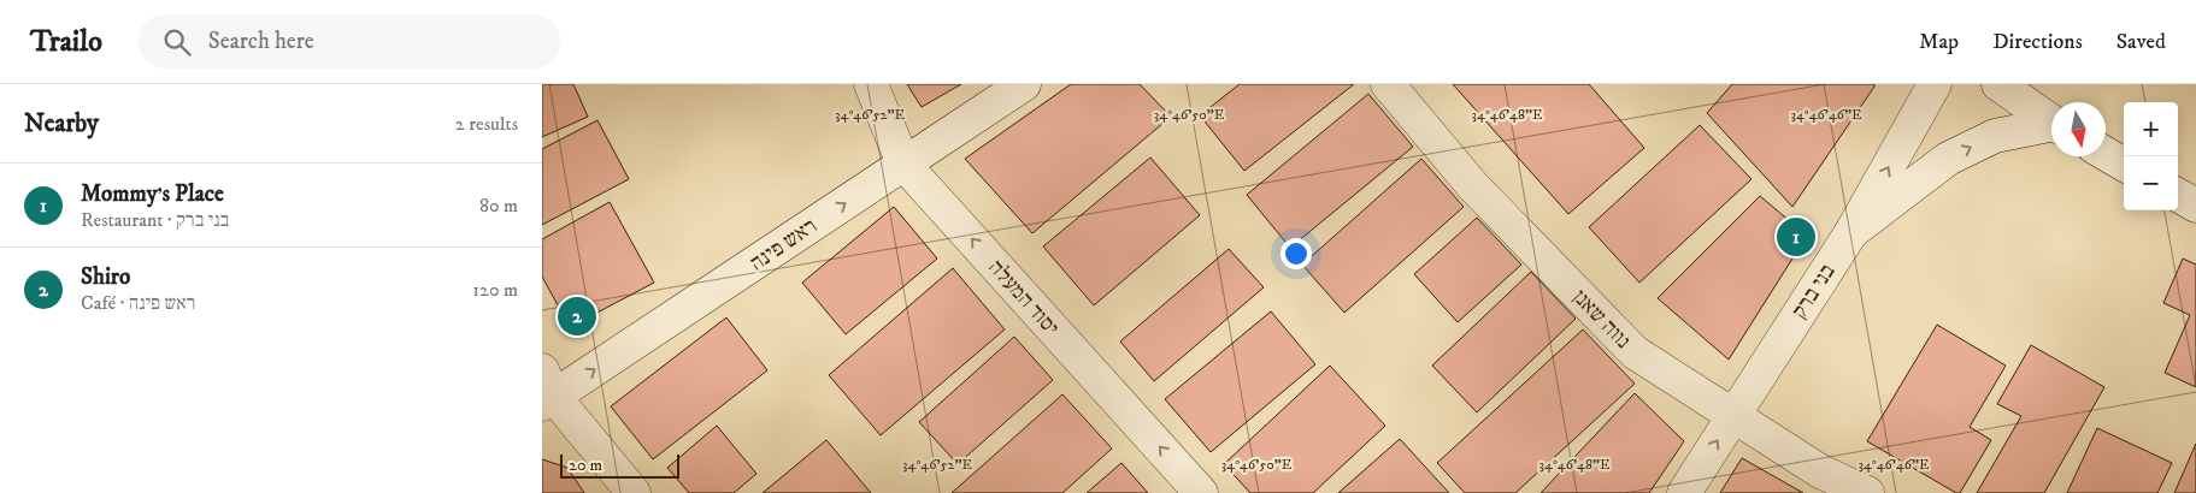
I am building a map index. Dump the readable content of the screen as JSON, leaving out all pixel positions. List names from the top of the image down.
{
  "streets": {
    "street": [
      "ראש פינה",
      "בני ברק",
      "יסוד המעלה",
      "נווה שאנן"
    ]
  },
  "crossings": [
    ["ראש פינה", "יסוד המעלה"],
    ["בני ברק", "נווה שאנן"]
  ],
  "one_way": ["ראש פינה", "בני ברק", "יסוד המעלה"],
  "scale_bar": "20 m",
  "north": "bottom",
  "page": {
    "header": "Trailo",
    "search": "Search here",
    "nav": ["Map", "Directions", "Saved"],
    "heading": ["Nearby", "2 results"],
    "map_buttons": ["+", "−"],
    "list": [
      {
        "mark": "1",
        "name": "Mommy׳s Place",
        "note": "Restaurant · בני ברק",
        "value": "80 m"
      },
      {
        "mark": "2",
        "name": "Shiro",
        "note": "Café · ראש פינה",
        "value": "120 m"
      }
    ],
    "pins": ["1", "2"],
    "scale": "20 m"
  },
  "coordinates": [
    "34°46'52\"E",
    "34°46'50\"E",
    "34°46'48\"E",
    "34°46'46\"E"
  ]
}
